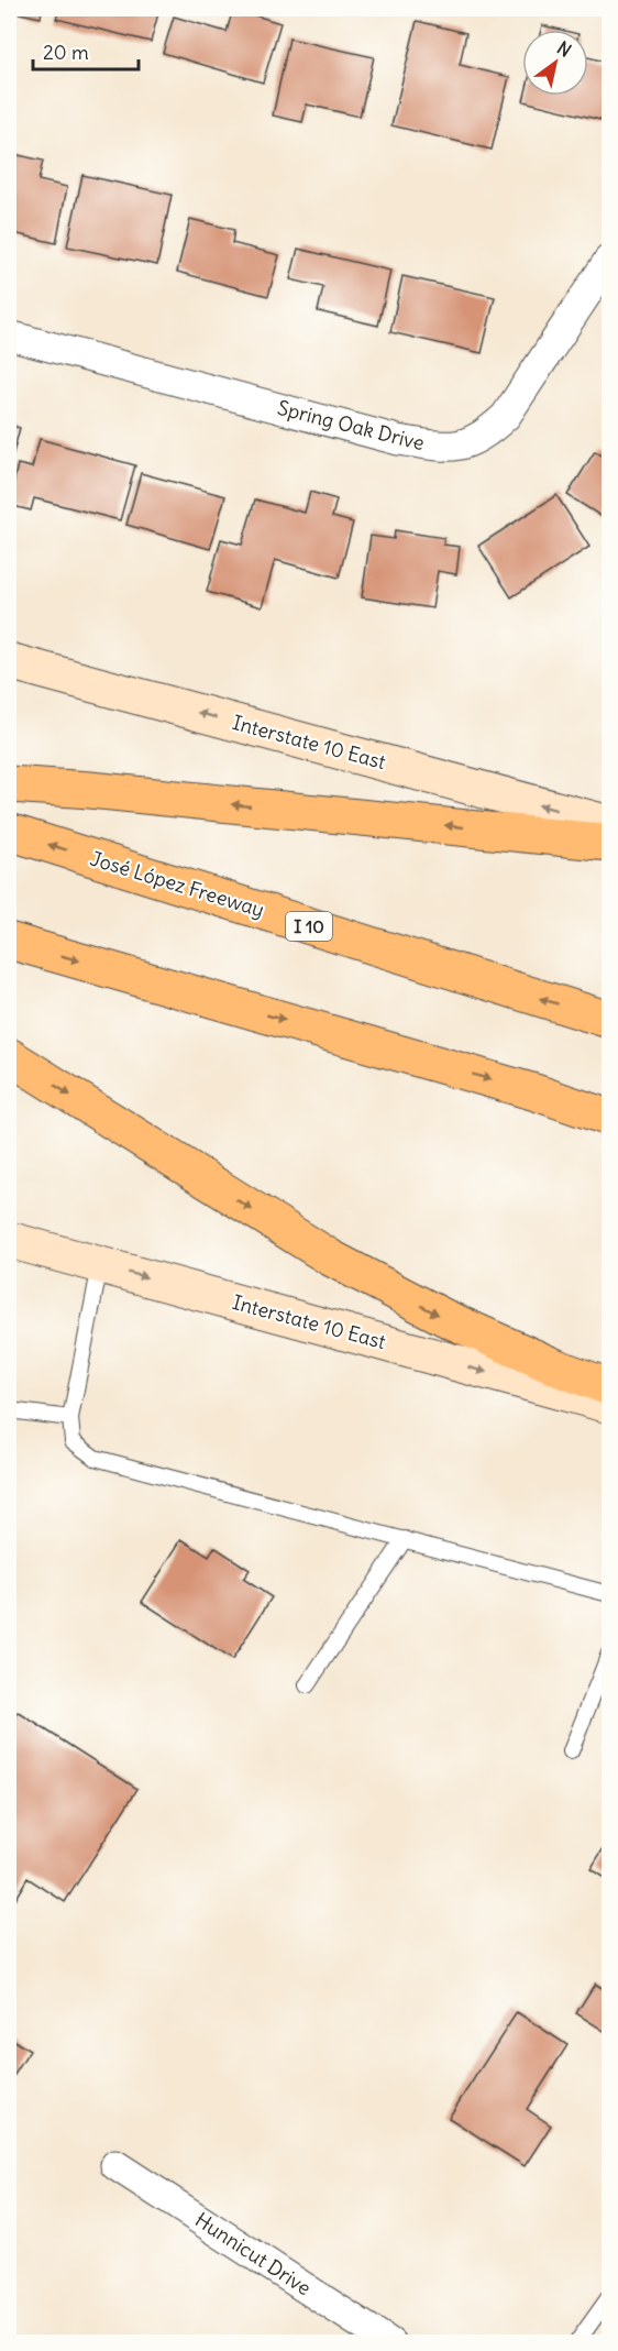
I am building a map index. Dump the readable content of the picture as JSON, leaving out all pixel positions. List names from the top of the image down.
{
  "streets": {
    "highway": ["José López Freeway", "I 10"],
    "main road": ["Interstate 10 East"],
    "street": ["Spring Oak Drive", "Hunnicut Drive"]
  },
  "scale_bar": "20 m",
  "north": "top right"
}
